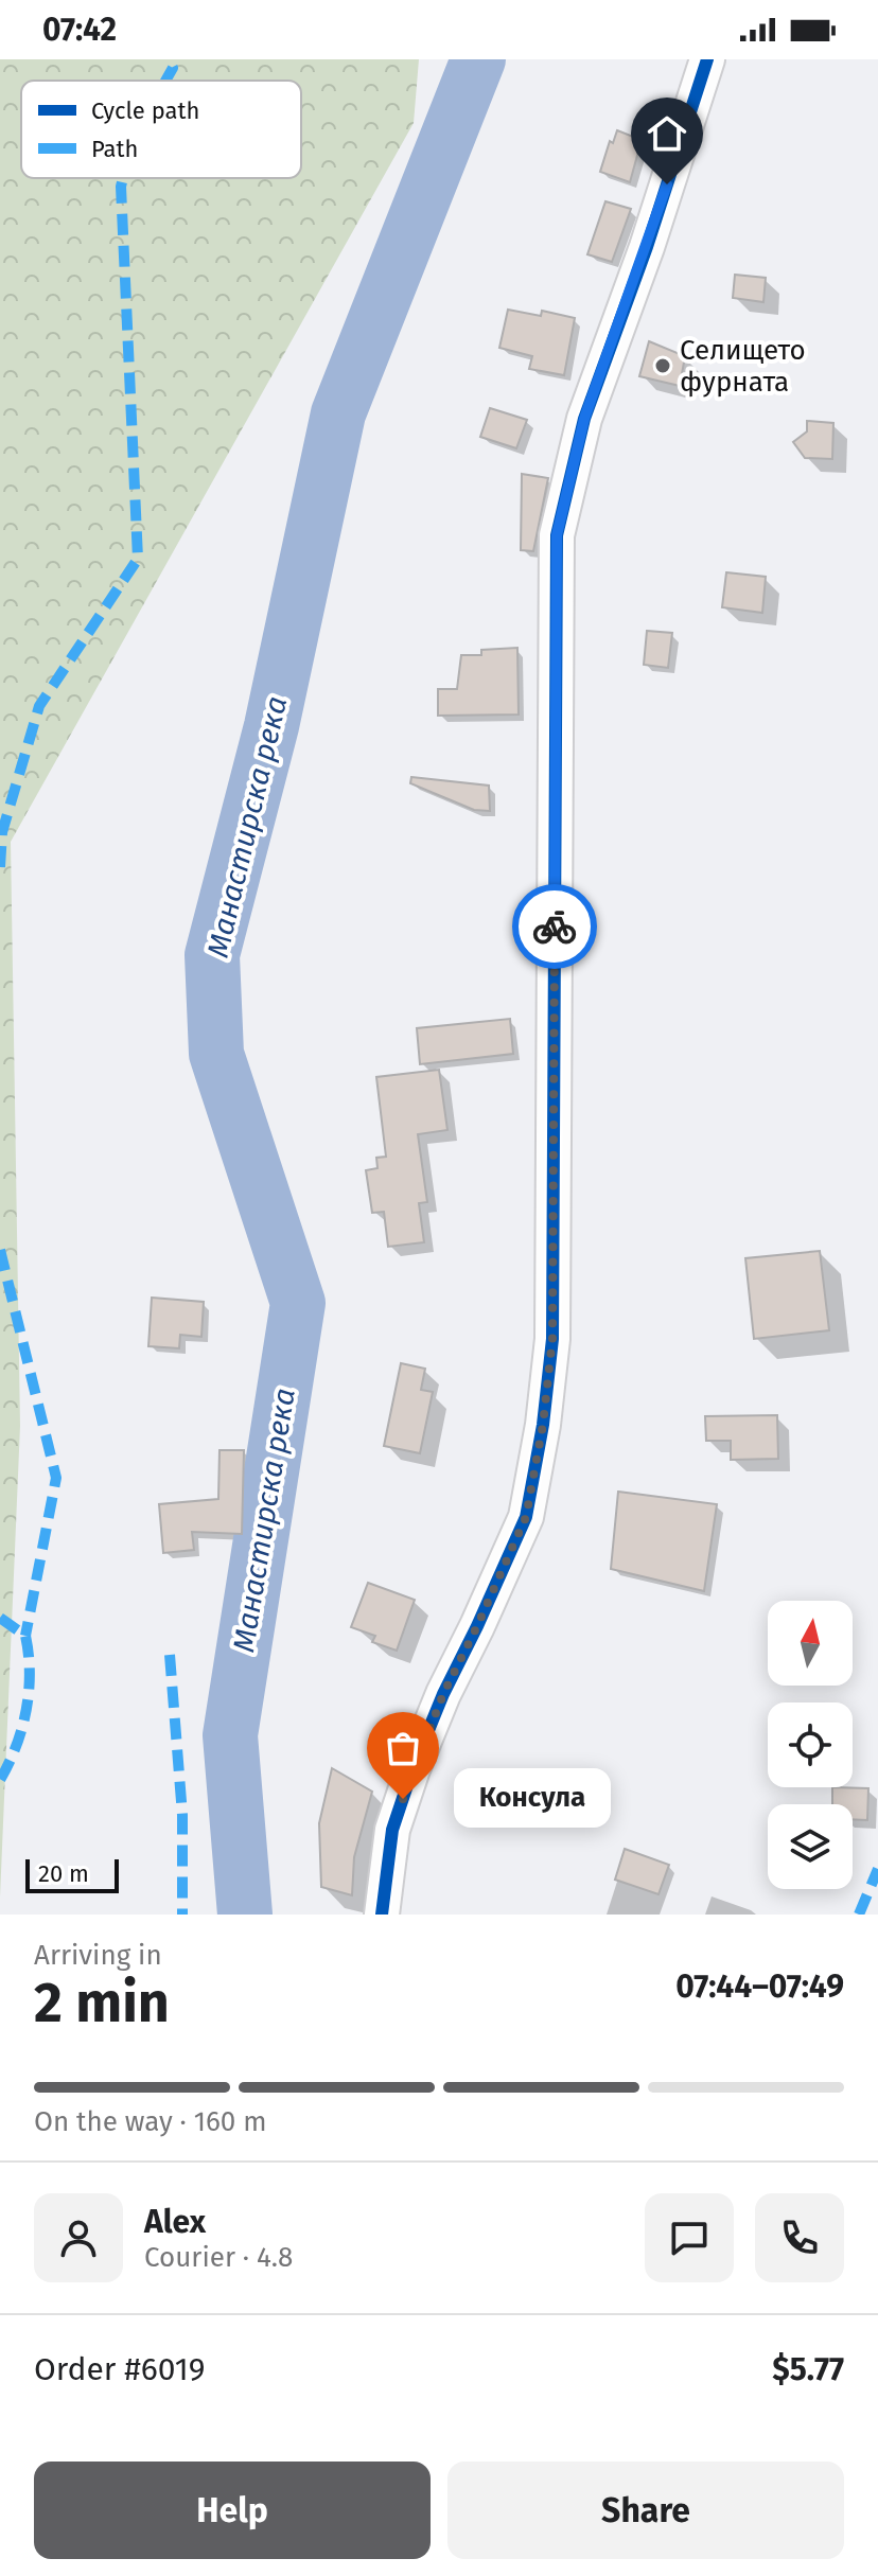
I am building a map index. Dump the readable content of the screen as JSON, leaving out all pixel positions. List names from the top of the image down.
{
  "water": ["Манастирска река"],
  "places": ["Селището фурната", "Консула"],
  "legend": ["Cycle path", "Path"],
  "scale_bar": "20 m",
  "north": "top",
  "page": {
    "status": "07:42",
    "bubble": "Консула",
    "scale": "20 m",
    "heading": ["2 min", "Arriving in", "07:44–07:49"],
    "panel": [
      "Alex",
      "Courier · 4.8",
      "Order #6019",
      "$5.77"
    ],
    "bar": "On the way · 160 m",
    "buttons": ["Help", "Share"]
  }
}
